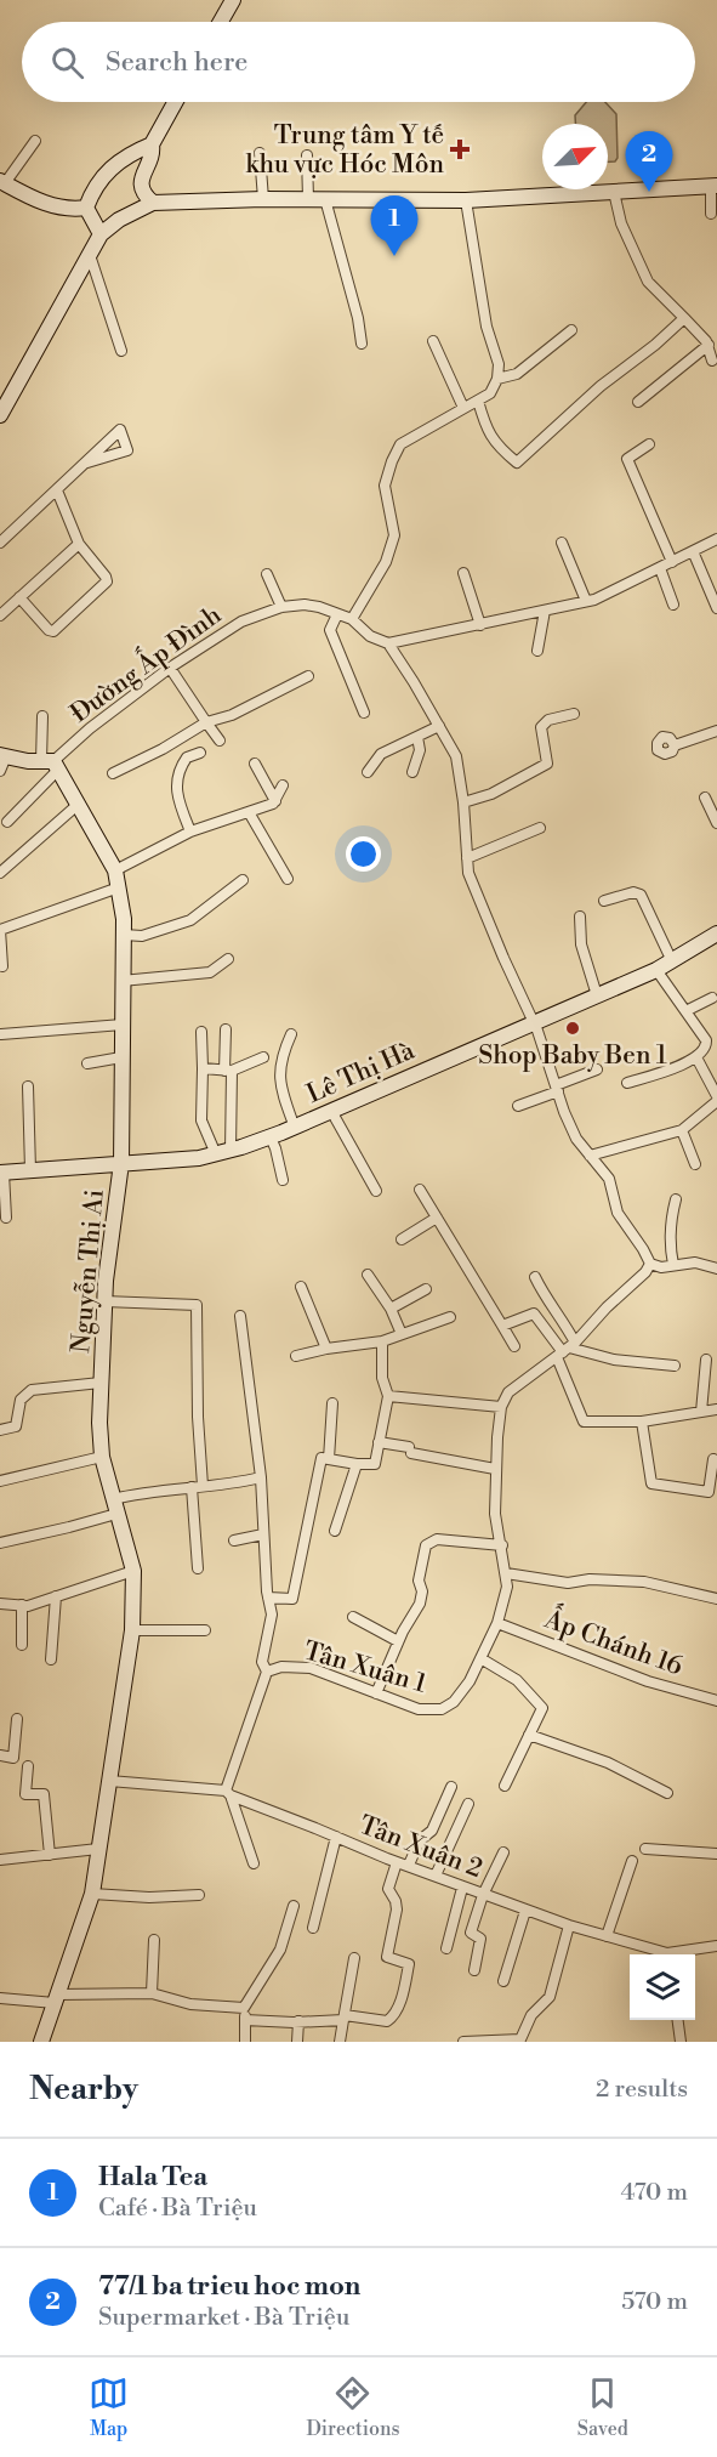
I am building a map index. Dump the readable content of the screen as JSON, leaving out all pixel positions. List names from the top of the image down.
{
  "streets": {
    "street": [
      "Đường Ấp Đình",
      "Lê Thị Hà",
      "Nguyễn Thị Ai",
      "Ấp Chánh 16",
      "Tân Xuân 1",
      "Tân Xuân 2"
    ]
  },
  "crossings": [
    ["Đường Ấp Đình", "Nguyễn Thị Ai"],
    ["Lê Thị Hà", "Nguyễn Thị Ai"],
    ["Nguyễn Thị Ai", "Tân Xuân 2"],
    ["Ấp Chánh 16", "Tân Xuân 1"],
    ["Tân Xuân 1", "Tân Xuân 2"]
  ],
  "places": {
    "health": ["Trung tâm Y tế khu vực Hóc Môn"],
    "other": ["Shop Baby Ben 1"]
  },
  "north": "top right",
  "page": {
    "search": "Search here",
    "pins": ["2", "1"],
    "heading": ["Nearby", "2 results"],
    "list": [
      {
        "mark": "1",
        "name": "Hala Tea",
        "note": "Café · Bà Triệu",
        "value": "470 m"
      },
      {
        "mark": "2",
        "name": "77/1 ba trieu hoc mon",
        "note": "Supermarket · Bà Triệu",
        "value": "570 m"
      }
    ],
    "nav": ["Map", "Directions", "Saved"]
  }
}
